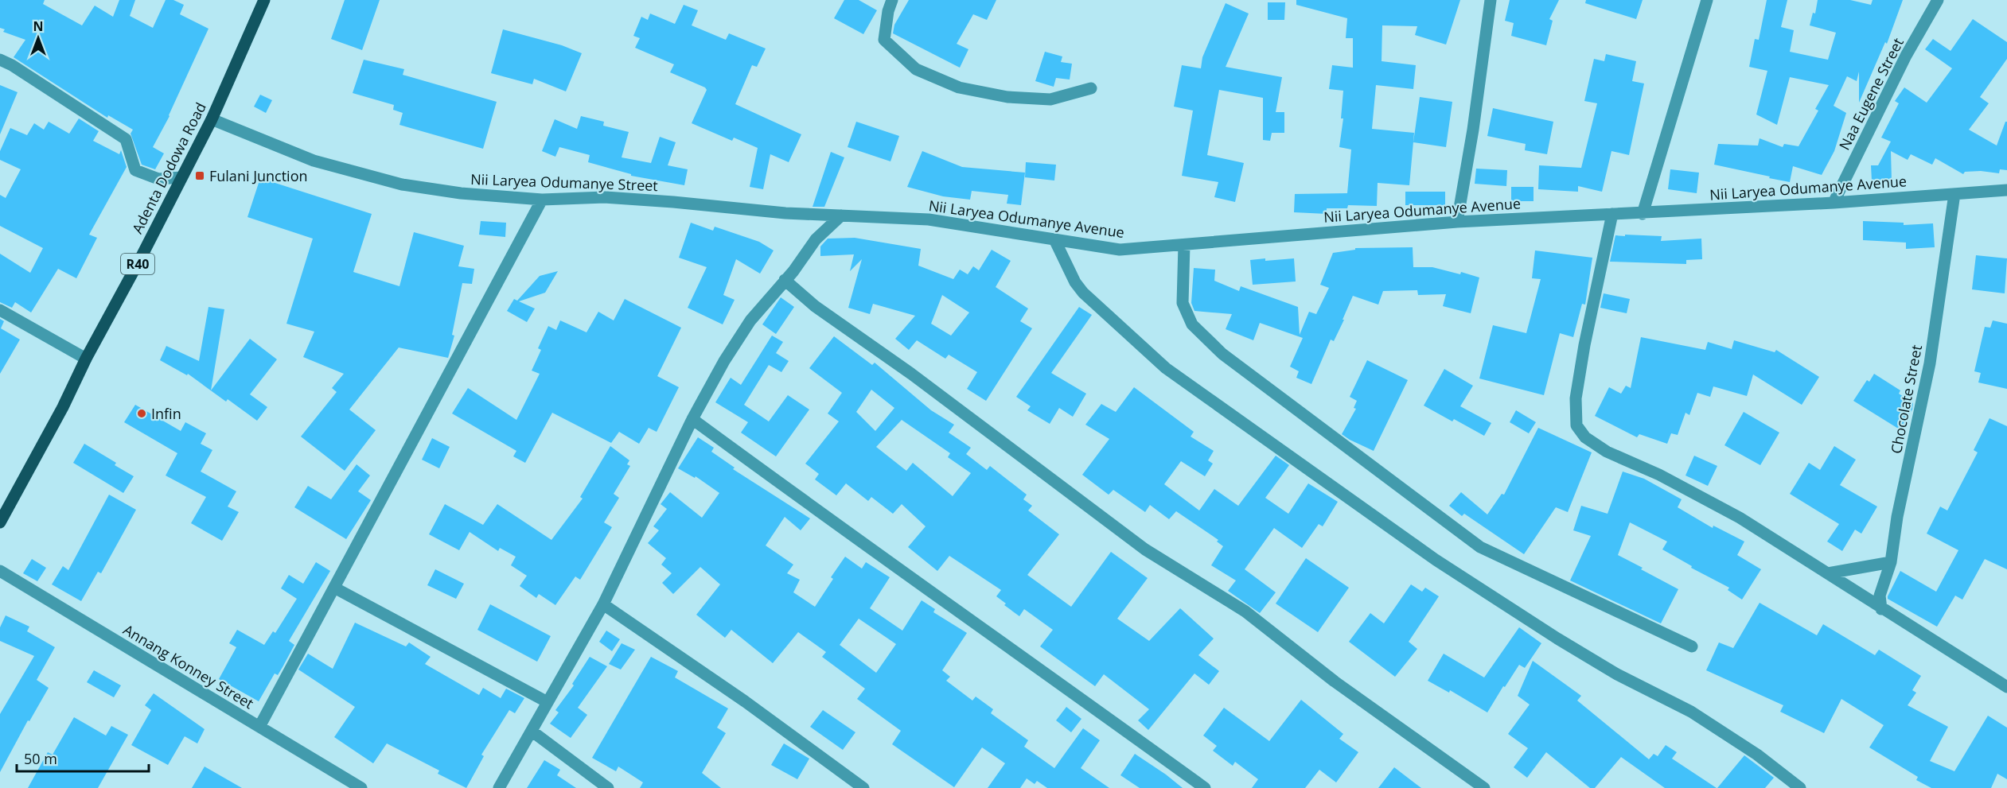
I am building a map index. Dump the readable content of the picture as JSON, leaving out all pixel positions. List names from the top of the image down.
{
  "streets": {
    "main road": ["Adenta Dodowa Road", "R40"],
    "street": [
      "Naa Eugene Street",
      "Nii Laryea Odumanye Street",
      "Nii Laryea Odumanye Avenue",
      "Chocolate Street",
      "Annang Konney Street"
    ]
  },
  "crossings": [
    ["Naa Eugene Street", "Nii Laryea Odumanye Avenue"],
    ["Adenta Dodowa Road", "Nii Laryea Odumanye Street"],
    ["Nii Laryea Odumanye Street", "Nii Laryea Odumanye Avenue"],
    ["Nii Laryea Odumanye Avenue", "Chocolate Street"]
  ],
  "places": {
    "transit": ["Fulani Junction"],
    "other": ["Infin"]
  },
  "scale_bar": "50 m",
  "north": "top"
}
